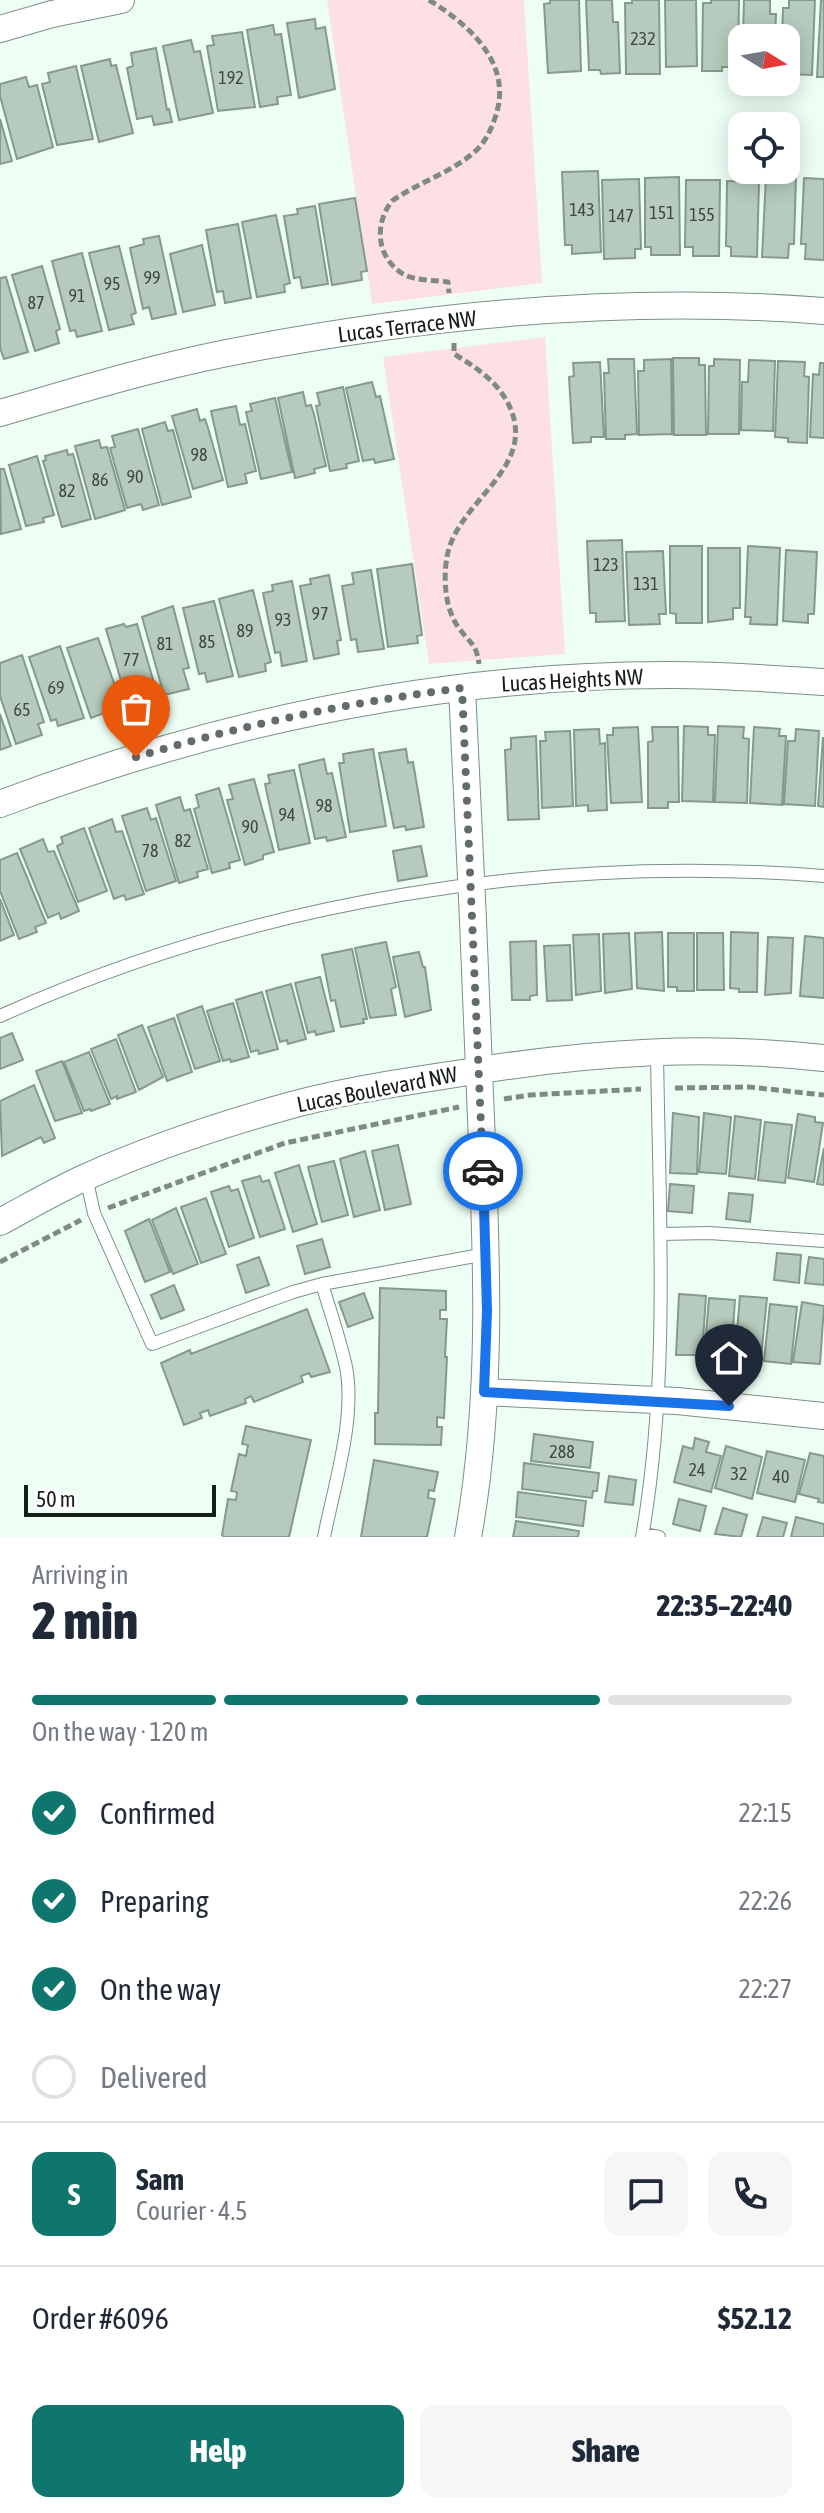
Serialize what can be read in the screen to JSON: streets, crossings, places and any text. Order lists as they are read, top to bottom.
{
  "streets": {
    "street": ["Lucas Terrace NW", "Lucas Heights NW", "Lucas Boulevard NW"]
  },
  "house_numbers": [
    "232",
    "192",
    "143",
    "151",
    "155",
    "147",
    "99",
    "95",
    "91",
    "87",
    "98",
    "90",
    "86",
    "82",
    "123",
    "131",
    "97",
    "93",
    "89",
    "85",
    "81",
    "77",
    "69",
    "65",
    "98",
    "94",
    "90",
    "82",
    "78",
    "288",
    "24",
    "32",
    "40"
  ],
  "scale_bar": "50 m",
  "north": "right",
  "page": {
    "scale": "50 m",
    "heading": ["2 min", "Arriving in", "22:35–22:40"],
    "panel": [
      "Sam",
      "Courier · 4.5",
      "Order #6096",
      "$52.12"
    ],
    "bar": "On the way · 120 m",
    "list": [
      ["Confirmed", "22:15"],
      ["Preparing", "22:26"],
      ["On the way", "22:27"],
      "Delivered"
    ],
    "round": "S",
    "buttons": ["Help", "Share"]
  }
}
